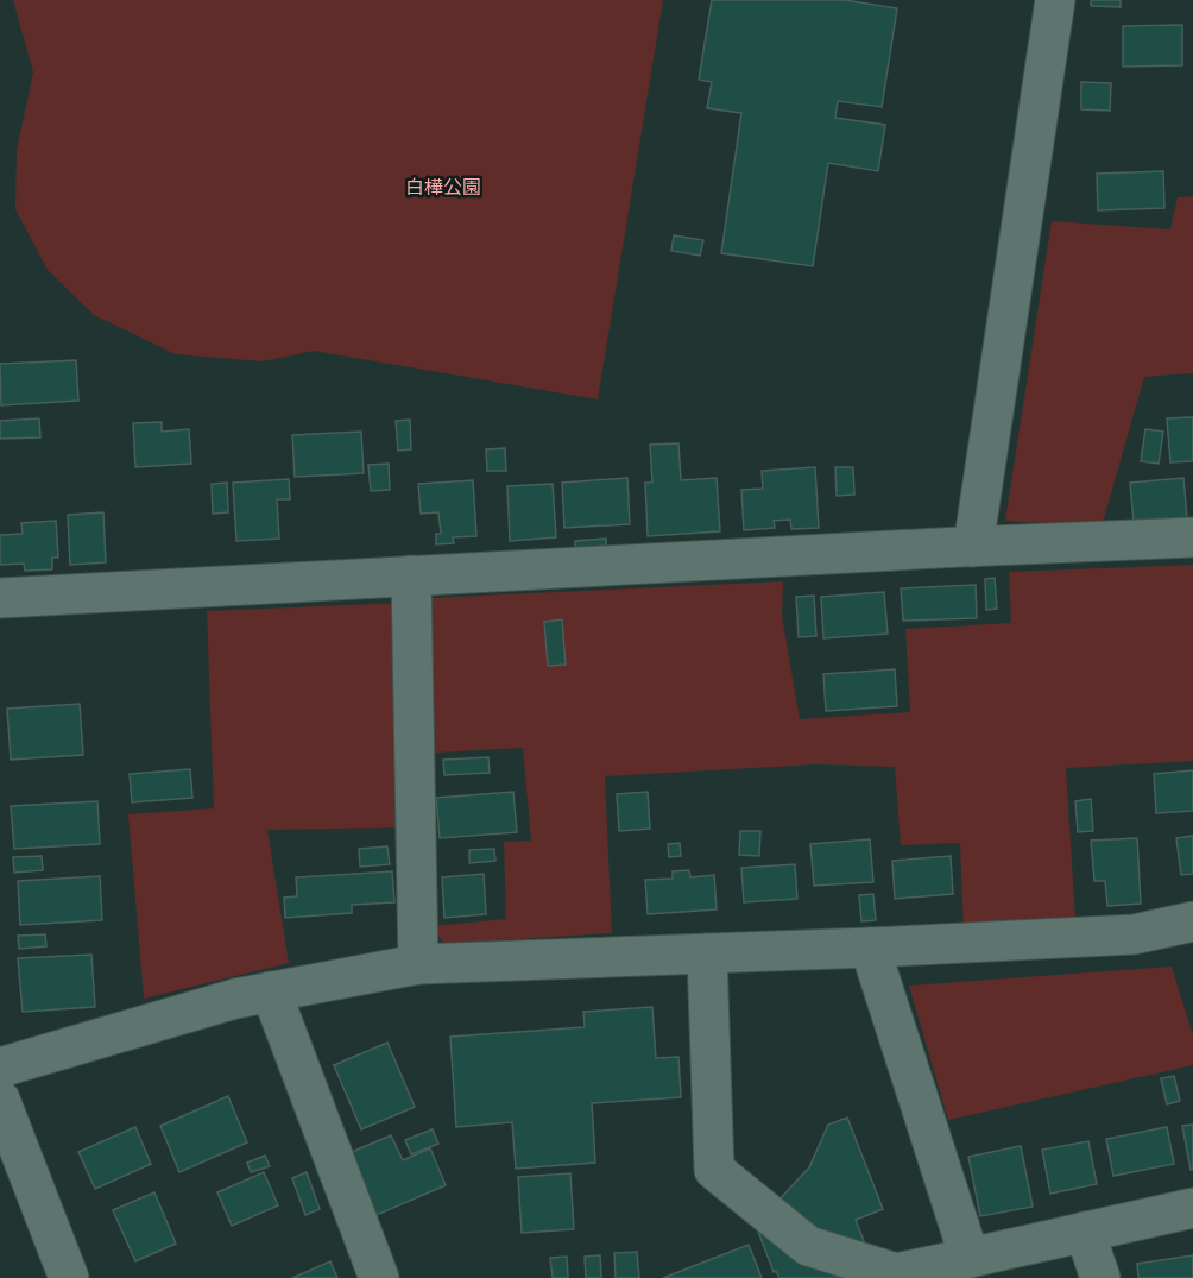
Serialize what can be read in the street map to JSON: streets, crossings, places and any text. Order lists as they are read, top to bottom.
{
  "parks": ["白樺公園"]
}
